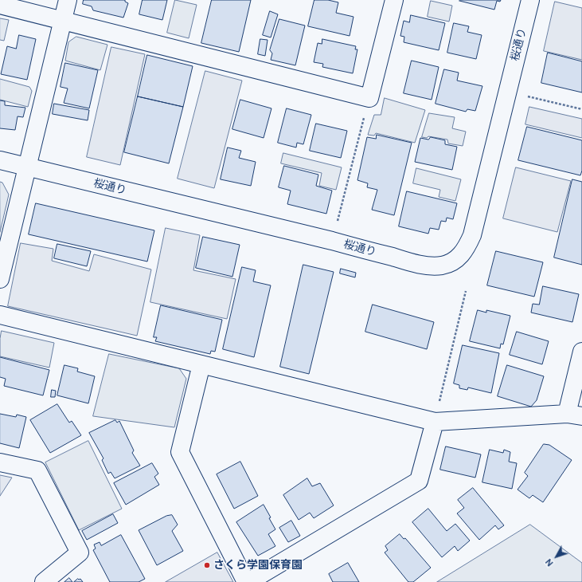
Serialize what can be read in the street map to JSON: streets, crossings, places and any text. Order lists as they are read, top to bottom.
{
  "streets": {
    "street": ["桜通り"]
  },
  "places": ["さくら学園保育園"],
  "north": "bottom left"
}
